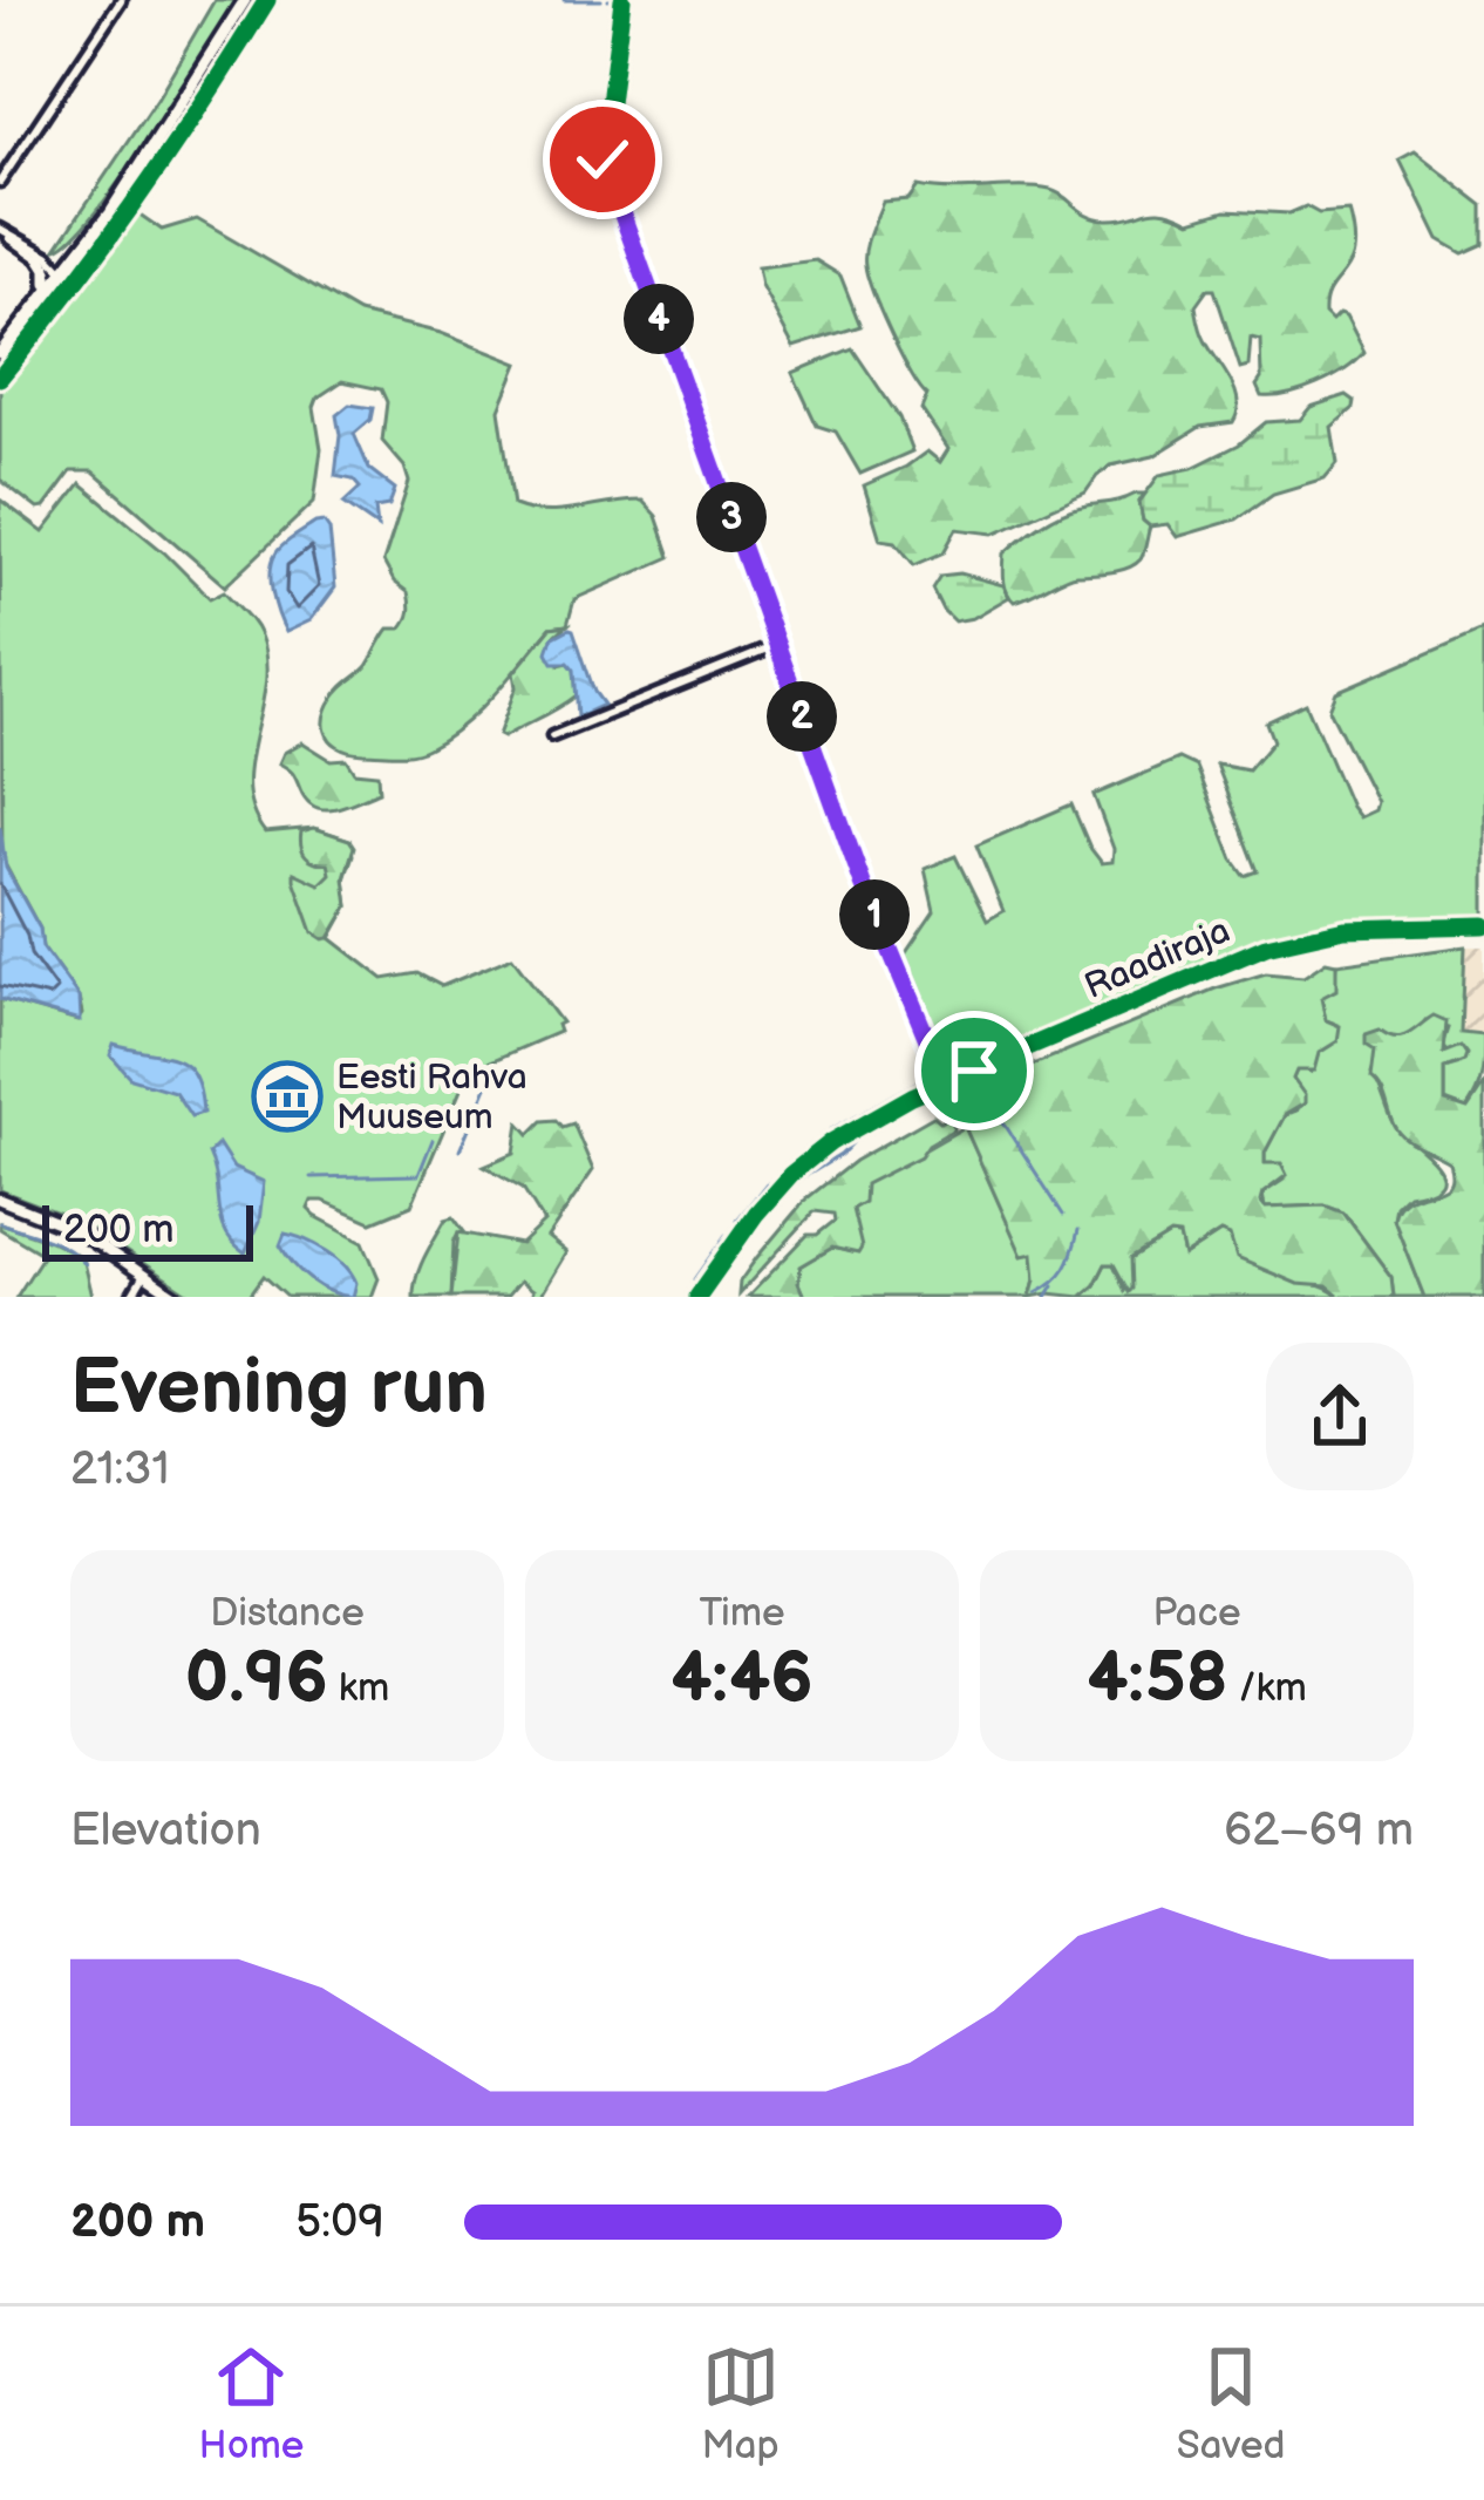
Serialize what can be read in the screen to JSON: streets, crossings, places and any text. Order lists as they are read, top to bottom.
{
  "streets": {
    "street": ["Raadiraja"]
  },
  "places": {
    "museum": ["Eesti Rahva Muuseum"]
  },
  "scale_bar": "200 m",
  "page": {
    "pins": [
      "4",
      "3",
      "2",
      "1"
    ],
    "scale": "200 m",
    "heading": ["Evening run", "21:31"],
    "stats": [
      ["Distance", "0.96 km"],
      ["Time", "4:46"],
      ["Pace", "4:58 /km"]
    ],
    "chart": ["Elevation", "62–69 m"],
    "list": [
      {
        "name": "200 m",
        "note": "5:09"
      }
    ],
    "tabs": ["Home", "Map", "Saved"]
  }
}
